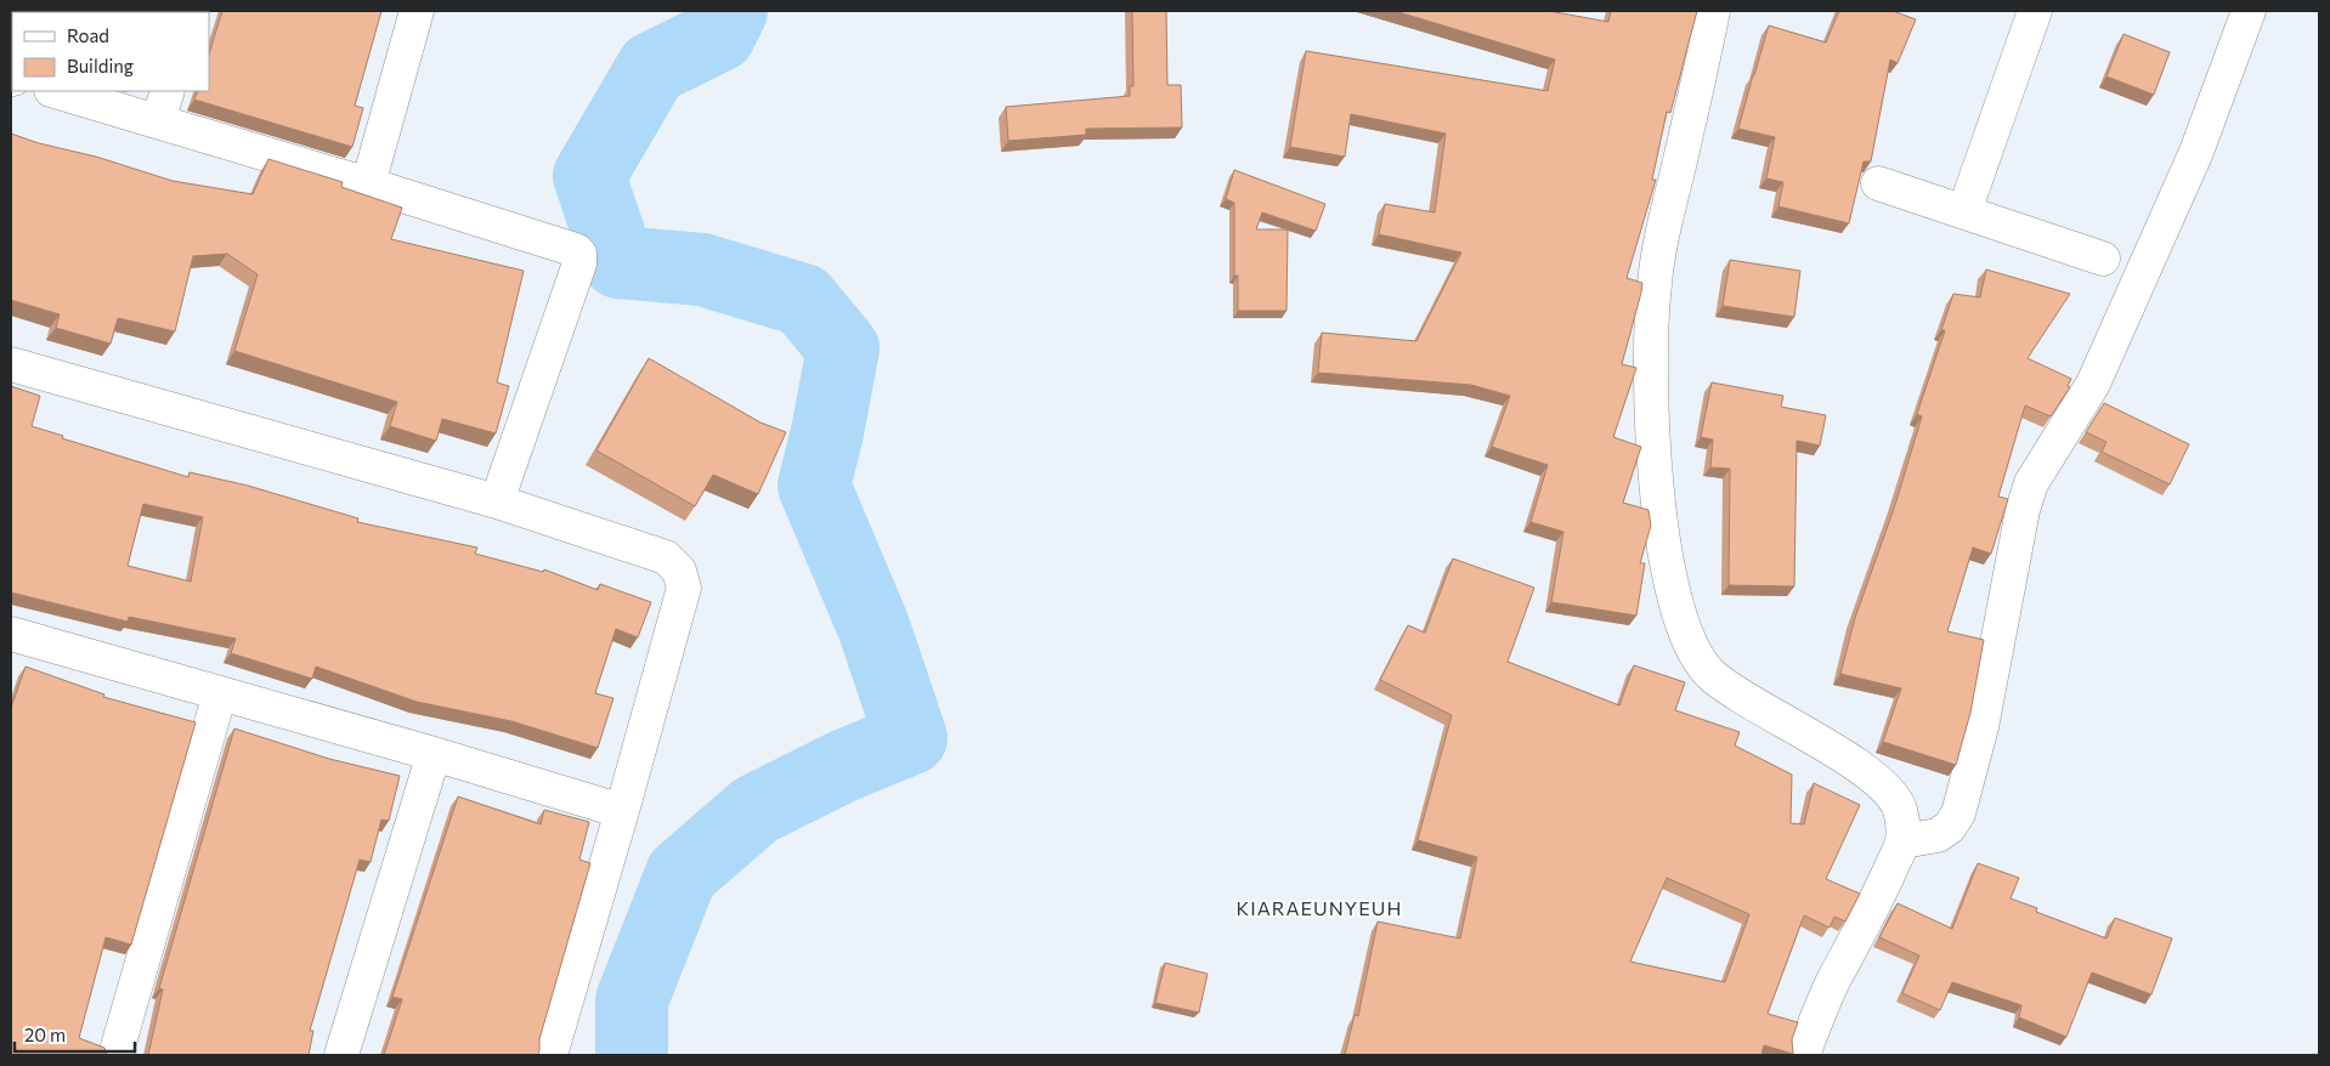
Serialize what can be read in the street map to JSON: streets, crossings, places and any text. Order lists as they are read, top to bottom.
{
  "districts": ["KIARAEUNYEUH"],
  "legend": ["Road", "Building"],
  "scale_bar": "20 m"
}
